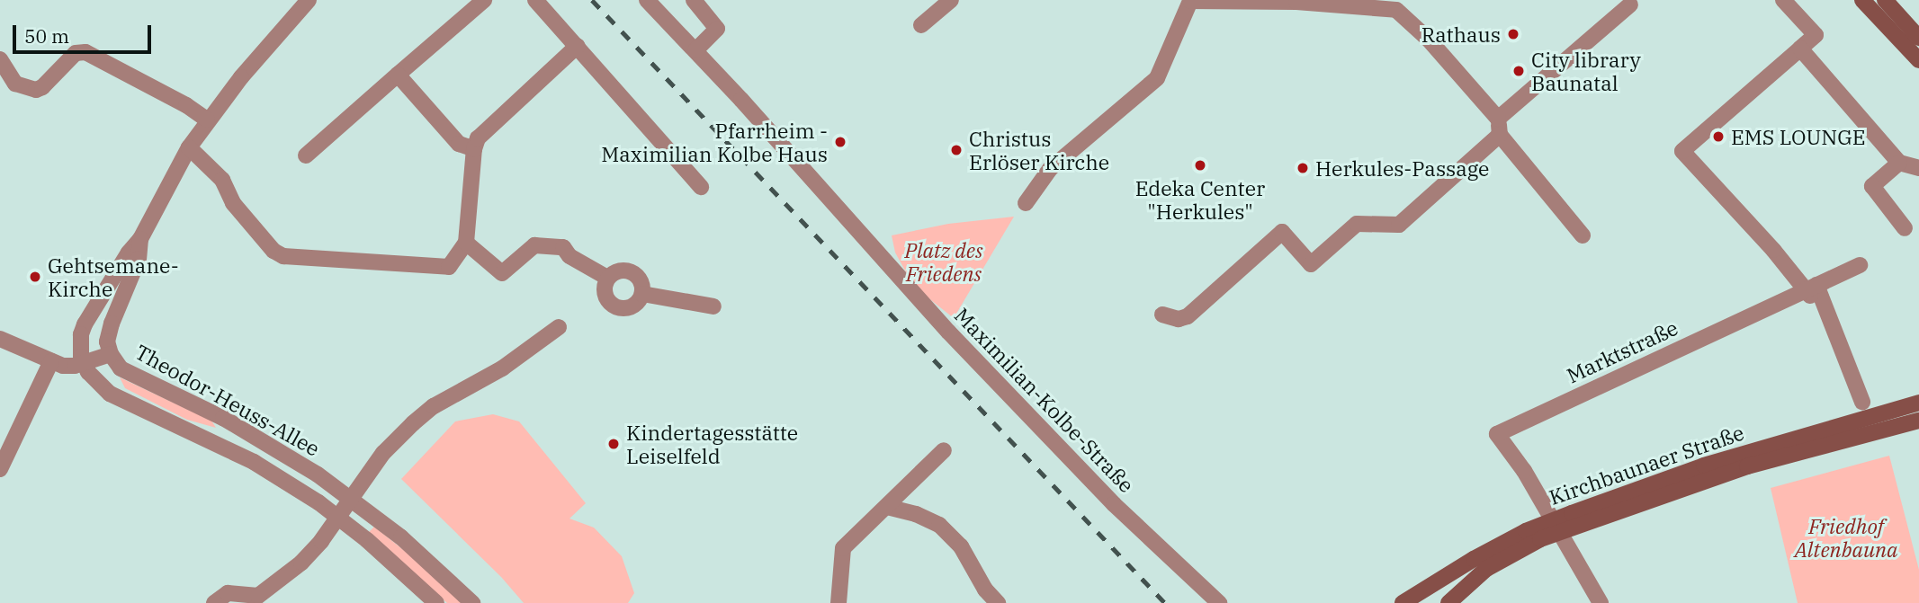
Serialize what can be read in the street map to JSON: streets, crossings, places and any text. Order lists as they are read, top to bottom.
{
  "streets": {
    "street": [
      "Marktstraße",
      "Theodor-Heuss-Allee",
      "Maximilian-Kolbe-Straße",
      "Kirchbaunaer Straße"
    ]
  },
  "crossings": [
    ["Marktstraße", "Kirchbaunaer Straße"]
  ],
  "parks": ["Platz des Friedens", "Friedhof Altenbauna"],
  "places": [
    "Rathaus",
    "City library Baunatal",
    "EMS LOUNGE",
    "Pfarrheim - Maximilian Kolbe Haus",
    "Christus Erlöser Kirche",
    "Edeka Center \"Herkules\"",
    "Herkules-Passage",
    "Gehtsemane- Kirche",
    "Kindertagesstätte Leiselfeld"
  ],
  "scale_bar": "50 m"
}
